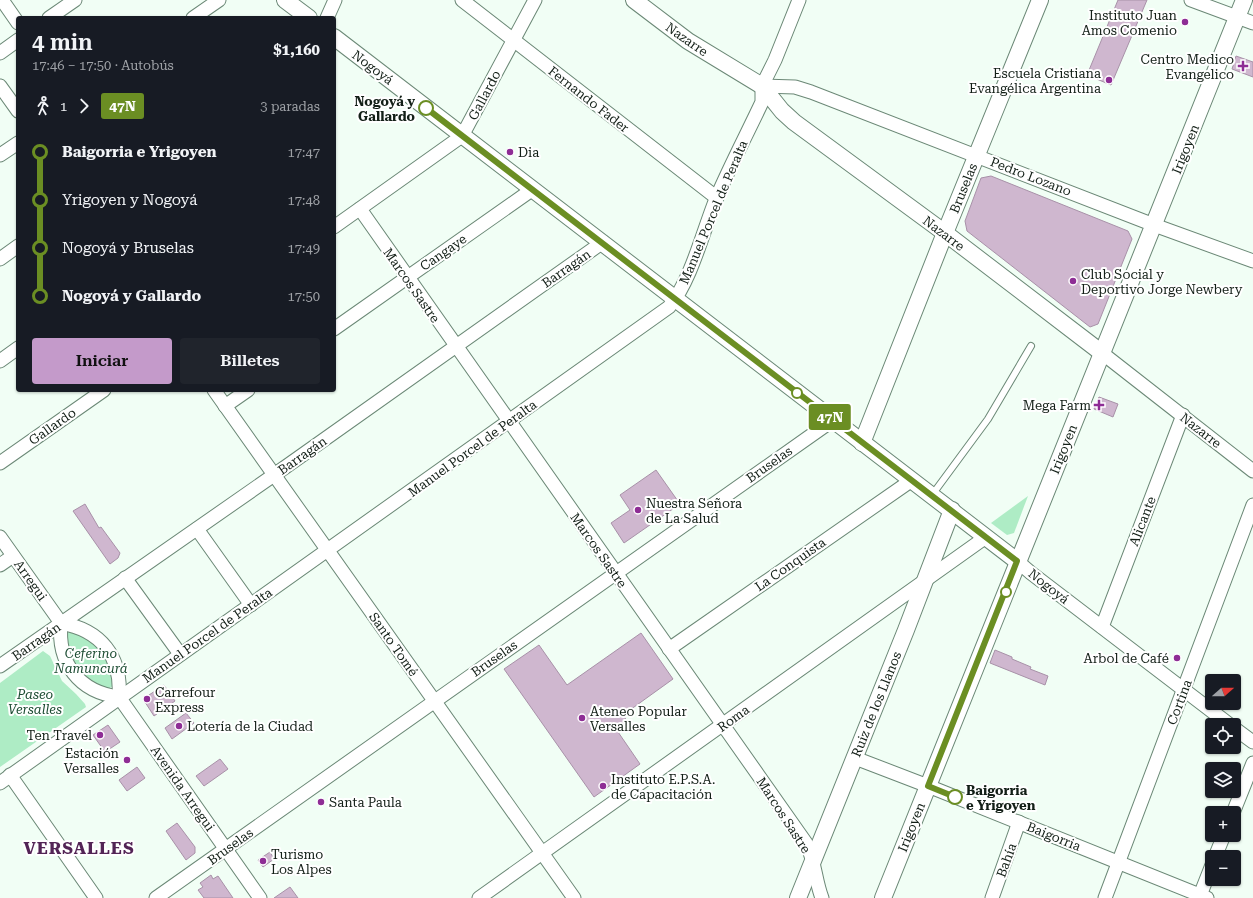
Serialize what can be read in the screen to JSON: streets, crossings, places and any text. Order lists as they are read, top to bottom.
{
  "streets": {
    "street": [
      "Nazarre",
      "Nogoyá",
      "Gallardo",
      "Fernando Fader",
      "Irigoyen",
      "Pedro Lozano",
      "Bruselas",
      "Manuel Porcel de Peralta",
      "Cangaye",
      "Barragán",
      "Marcos Sastre",
      "Alicante",
      "La Conquista",
      "Arregui",
      "Santo Tomé",
      "Cortina",
      "Ruiz de los Llanos",
      "Roma",
      "Avenida Arregui",
      "Baigorria",
      "Bahía"
    ]
  },
  "crossings": [
    ["Nazarre", "Irigoyen"],
    ["Nazarre", "Pedro Lozano"],
    ["Nazarre", "Bruselas"],
    ["Nazarre", "Manuel Porcel de Peralta"],
    ["Nazarre", "Alicante"],
    ["Nogoyá", "Gallardo"],
    ["Nogoyá", "Irigoyen"],
    ["Nogoyá", "Bruselas"],
    ["Nogoyá", "Manuel Porcel de Peralta"],
    ["Nogoyá", "Cangaye"],
    ["Nogoyá", "Barragán"],
    ["Nogoyá", "Alicante"],
    ["Nogoyá", "La Conquista"],
    ["Nogoyá", "Cortina"],
    ["Nogoyá", "Ruiz de los Llanos"],
    ["Nogoyá", "Roma"],
    ["Gallardo", "Fernando Fader"],
    ["Gallardo", "Marcos Sastre"],
    ["Fernando Fader", "Manuel Porcel de Peralta"],
    ["Irigoyen", "Pedro Lozano"],
    ["Irigoyen", "Baigorria"],
    ["Pedro Lozano", "Bruselas"],
    ["Pedro Lozano", "Manuel Porcel de Peralta"],
    ["Bruselas", "Marcos Sastre"],
    ["Bruselas", "Santo Tomé"],
    ["Bruselas", "Avenida Arregui"],
    ["Manuel Porcel de Peralta", "Marcos Sastre"],
    ["Manuel Porcel de Peralta", "Santo Tomé"],
    ["Manuel Porcel de Peralta", "Avenida Arregui"],
    ["Cangaye", "Marcos Sastre"],
    ["Barragán", "Marcos Sastre"],
    ["Barragán", "Arregui"],
    ["Barragán", "Santo Tomé"],
    ["Marcos Sastre", "La Conquista"],
    ["Marcos Sastre", "Ruiz de los Llanos"],
    ["Marcos Sastre", "Roma"],
    ["Santo Tomé", "Roma"],
    ["Cortina", "Baigorria"],
    ["Ruiz de los Llanos", "Roma"],
    ["Ruiz de los Llanos", "Baigorria"],
    ["Baigorria", "Bahía"]
  ],
  "districts": ["VERSALLES"],
  "parks": ["Ceferino Namuncurá", "Paseo Versalles"],
  "places": {
    "other": [
      "Instituto Juan Amos Comenio",
      "Escuela Cristiana Evangélica Argentina",
      "Nogoyá y Gallardo",
      "Dia",
      "Club Social y Deportivo Jorge Newbery",
      "Nuestra Señora de La Salud",
      "Arbol de Café",
      "Carrefour Express",
      "Ateneo Popular Versalles",
      "Lotería de la Ciudad",
      "Ten Travel",
      "Estación Versalles",
      "Instituto E.P.S.A. de Capacitación",
      "Baigorria e Yrigoyen",
      "Santa Paula",
      "Turismo Los Alpes"
    ],
    "health": ["Centro Medico Evangelico", "Mega Farm"]
  },
  "lines": ["bus line 47N"],
  "north": "right",
  "page": {
    "on_map": "47N",
    "heading": ["4 min", "17:46 – 17:50 · Autobús", "$1,160"],
    "legs": ["1", "47N", "3 paradas"],
    "list": [
      {
        "name": "Baigorria e Yrigoyen",
        "value": "17:47"
      },
      {
        "name": "Yrigoyen y Nogoyá",
        "value": "17:48"
      },
      {
        "name": "Nogoyá y Bruselas",
        "value": "17:49"
      },
      {
        "name": "Nogoyá y Gallardo",
        "value": "17:50"
      }
    ],
    "buttons": ["Iniciar", "Billetes"],
    "map_buttons": ["+", "−"]
  }
}
